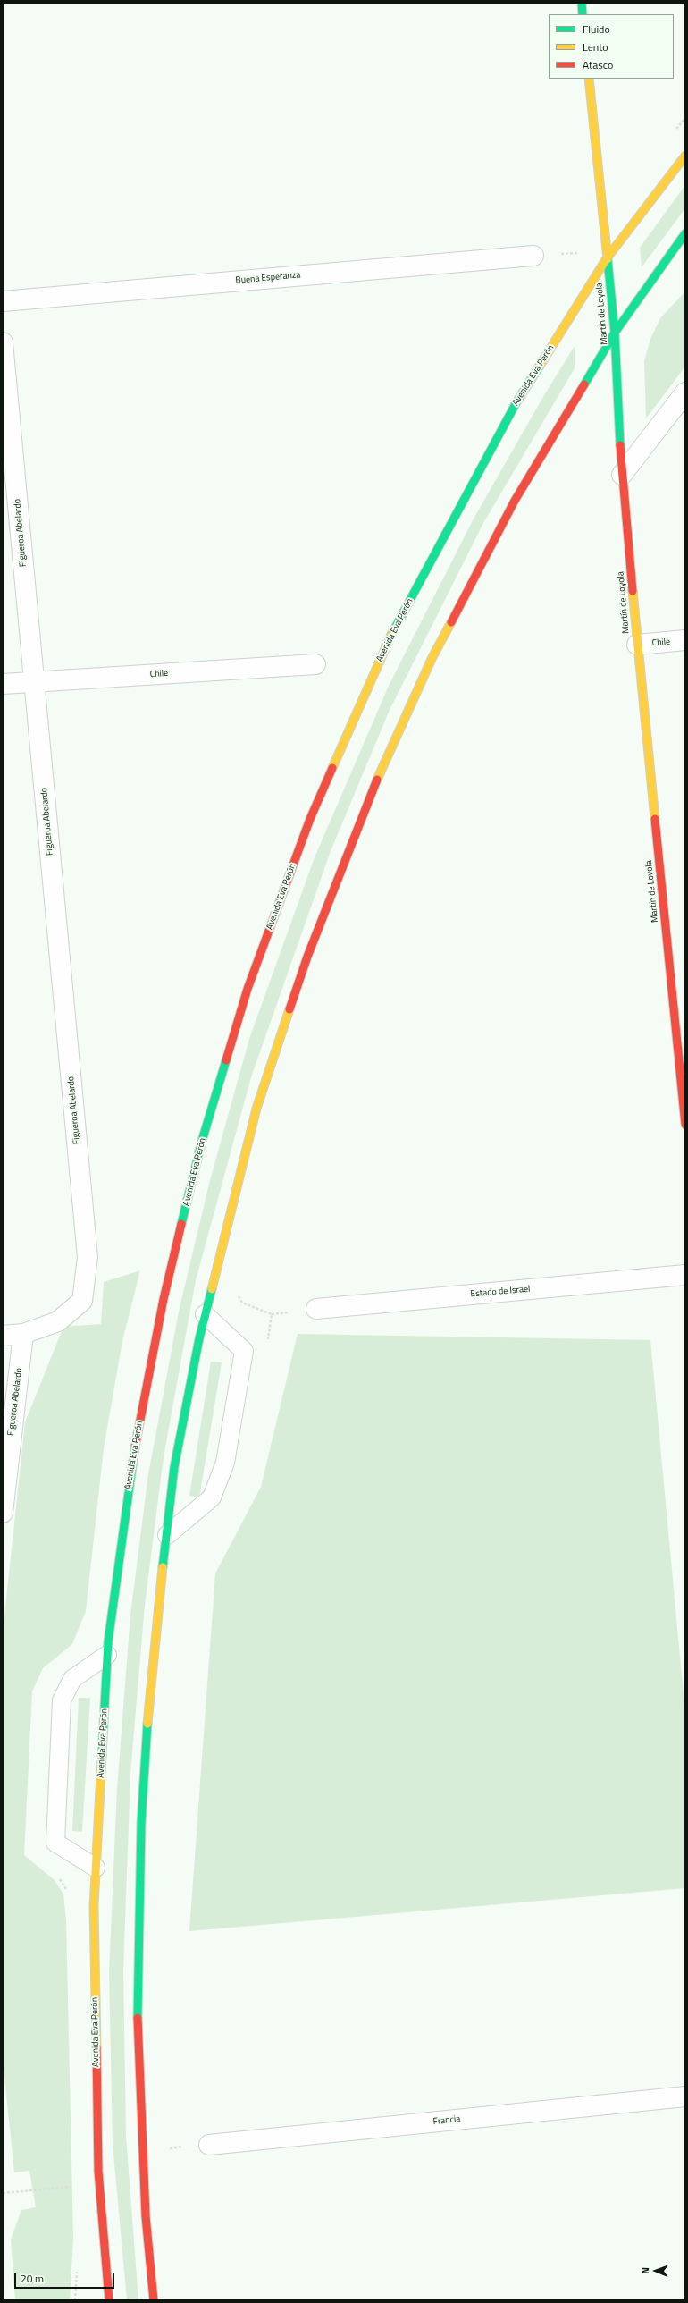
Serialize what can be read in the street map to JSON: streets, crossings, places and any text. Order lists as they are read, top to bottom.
{
  "streets": {
    "main road": ["Martín de Loyola", "Avenida Eva Perón"],
    "street": [
      "Buena Esperanza",
      "Figueroa Abelardo",
      "Chile",
      "Estado de Israel",
      "Francia"
    ]
  },
  "crossings": [
    ["Martín de Loyola", "Avenida Eva Perón"],
    ["Martín de Loyola", "Chile"],
    ["Figueroa Abelardo", "Chile"]
  ],
  "legend": ["Fluido", "Lento", "Atasco"],
  "scale_bar": "20 m",
  "north": "left"
}
